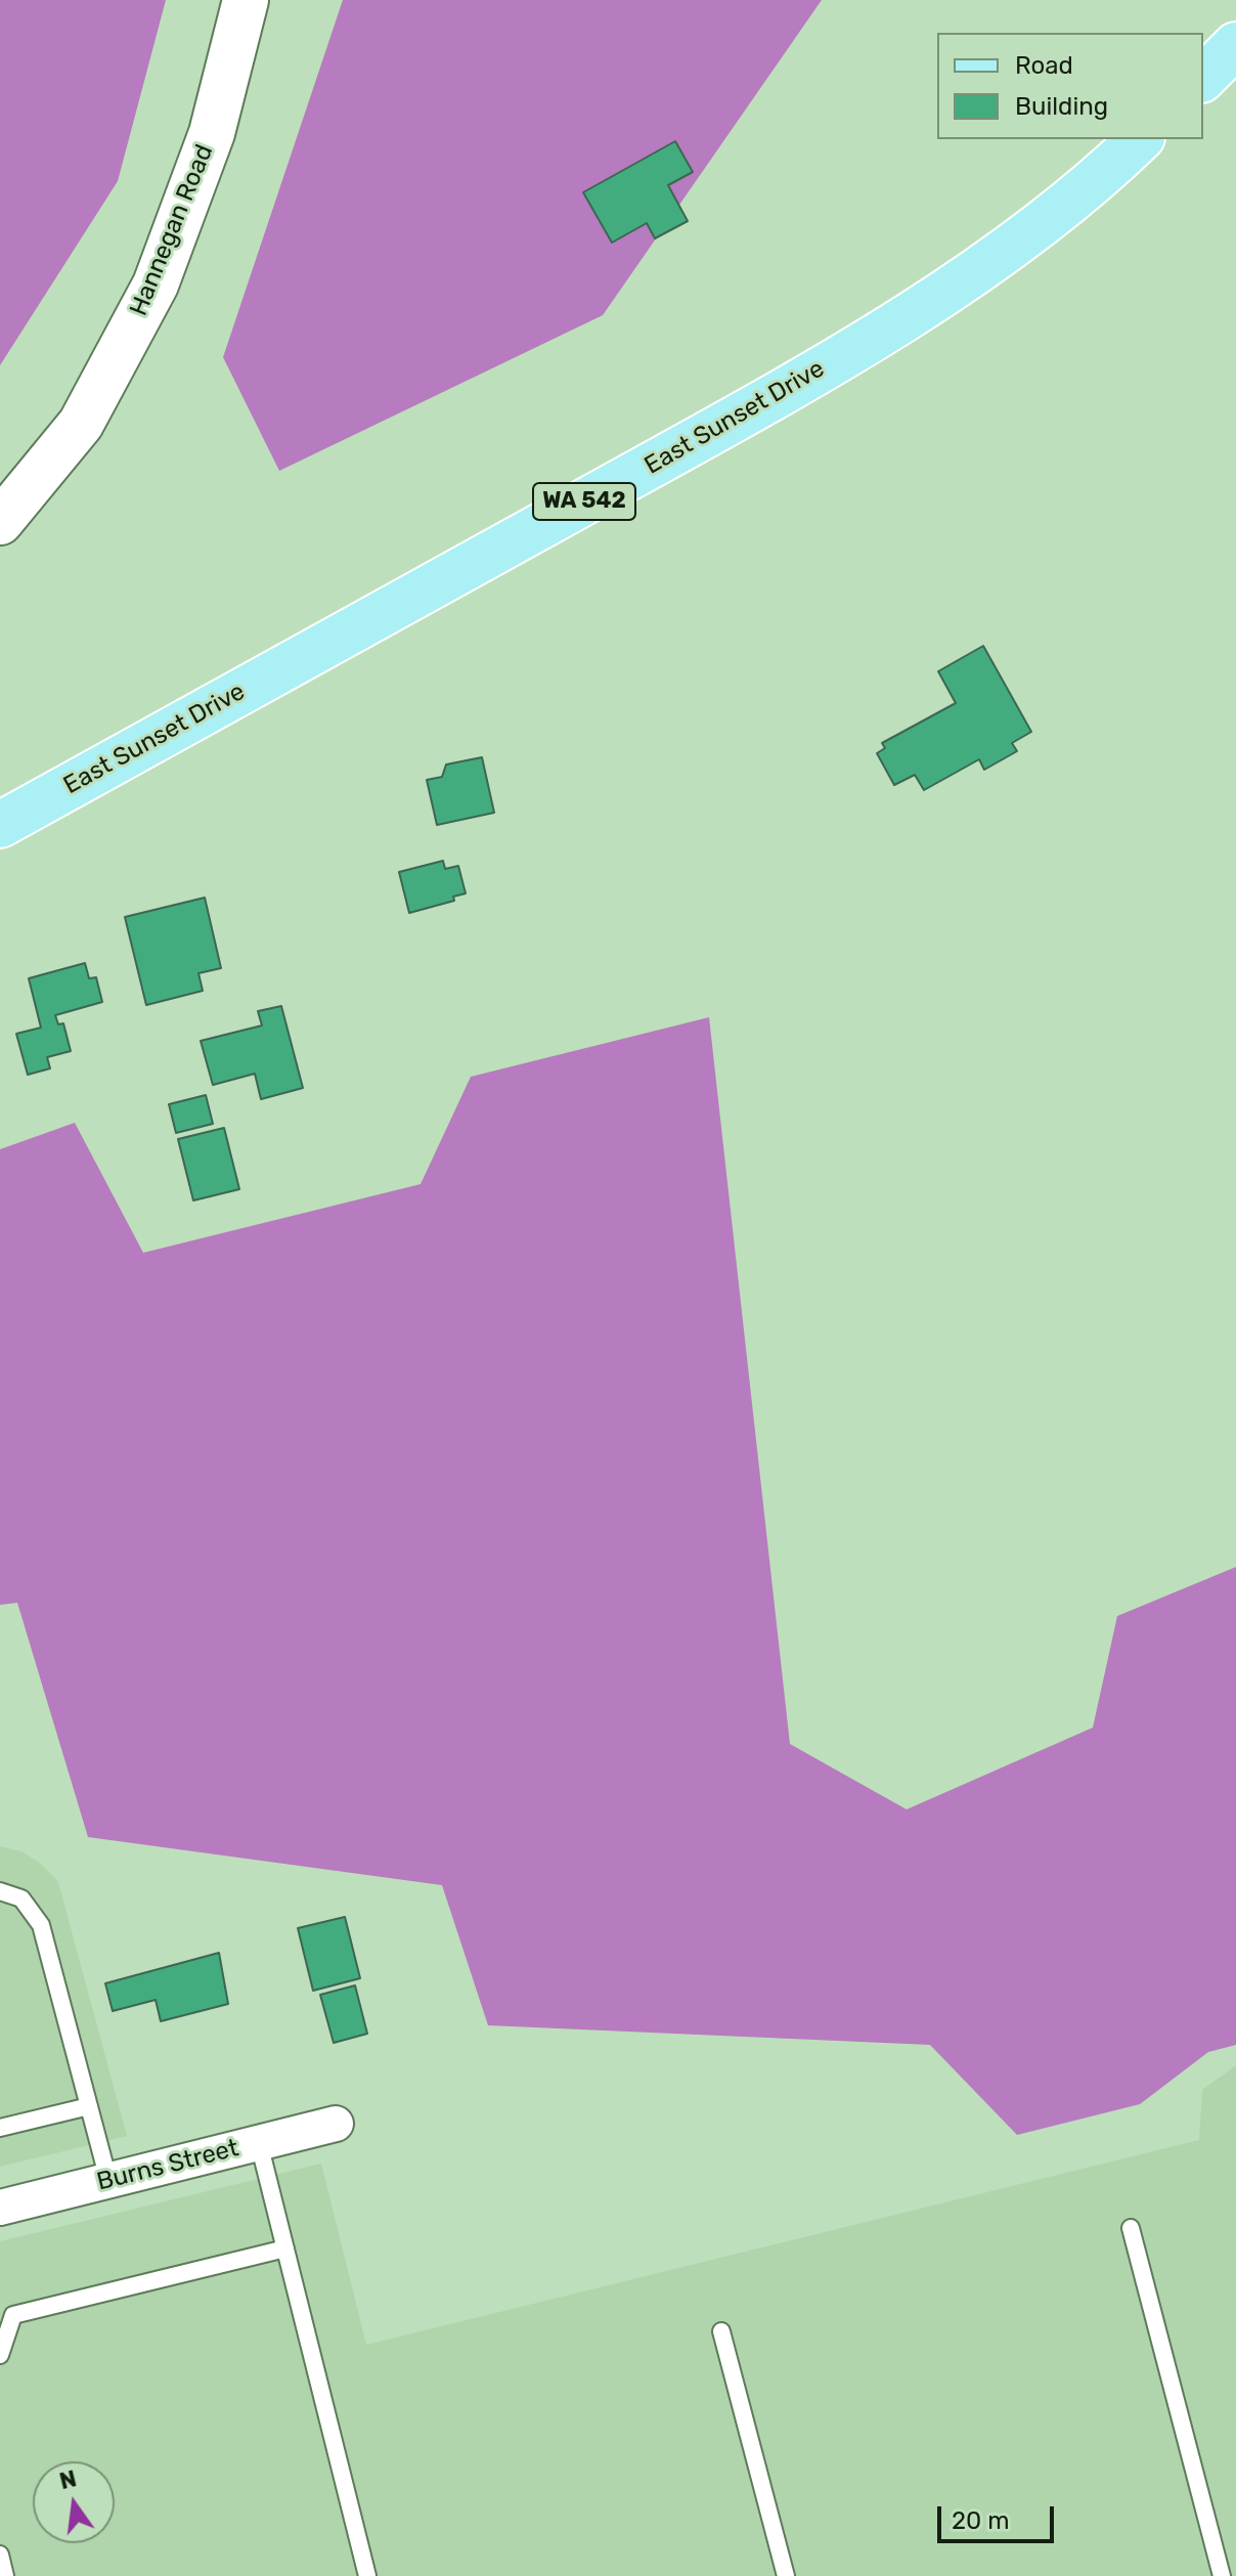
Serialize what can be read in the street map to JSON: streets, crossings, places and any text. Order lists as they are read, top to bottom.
{
  "streets": {
    "main road": ["Hannegan Road", "East Sunset Drive", "WA 542"],
    "street": ["Burns Street"]
  },
  "legend": ["Road", "Building"],
  "scale_bar": "20 m",
  "north": "top"
}
